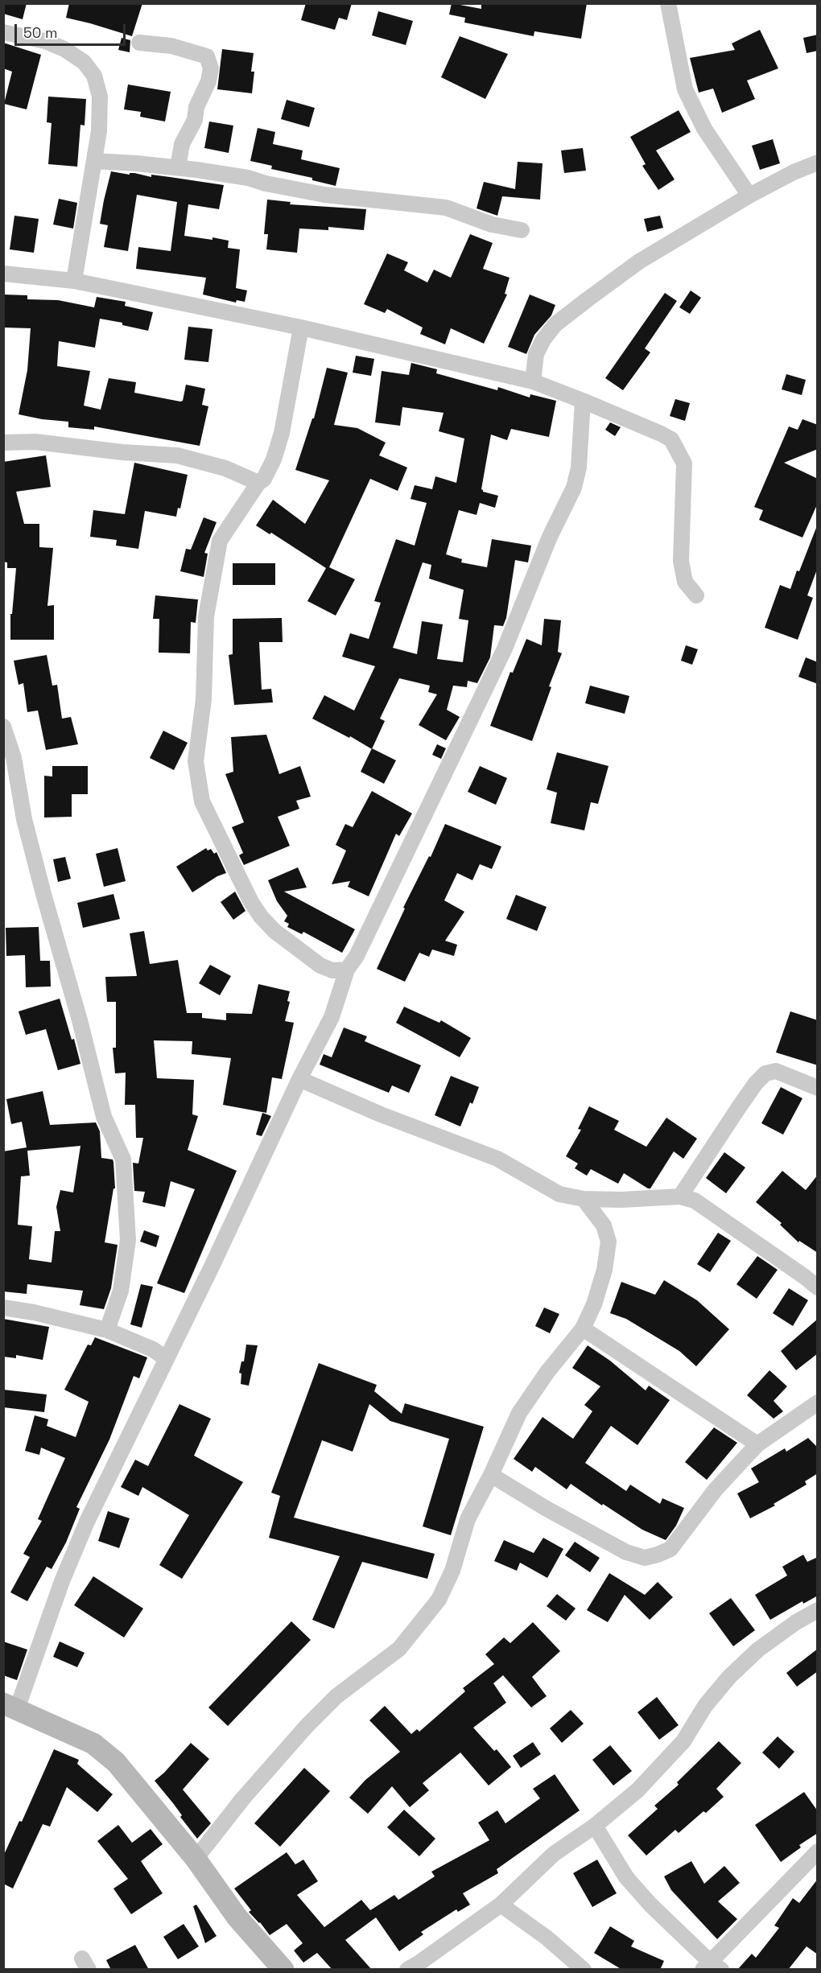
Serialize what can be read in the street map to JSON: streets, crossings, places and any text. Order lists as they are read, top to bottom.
{
  "scale_bar": "50 m"
}
